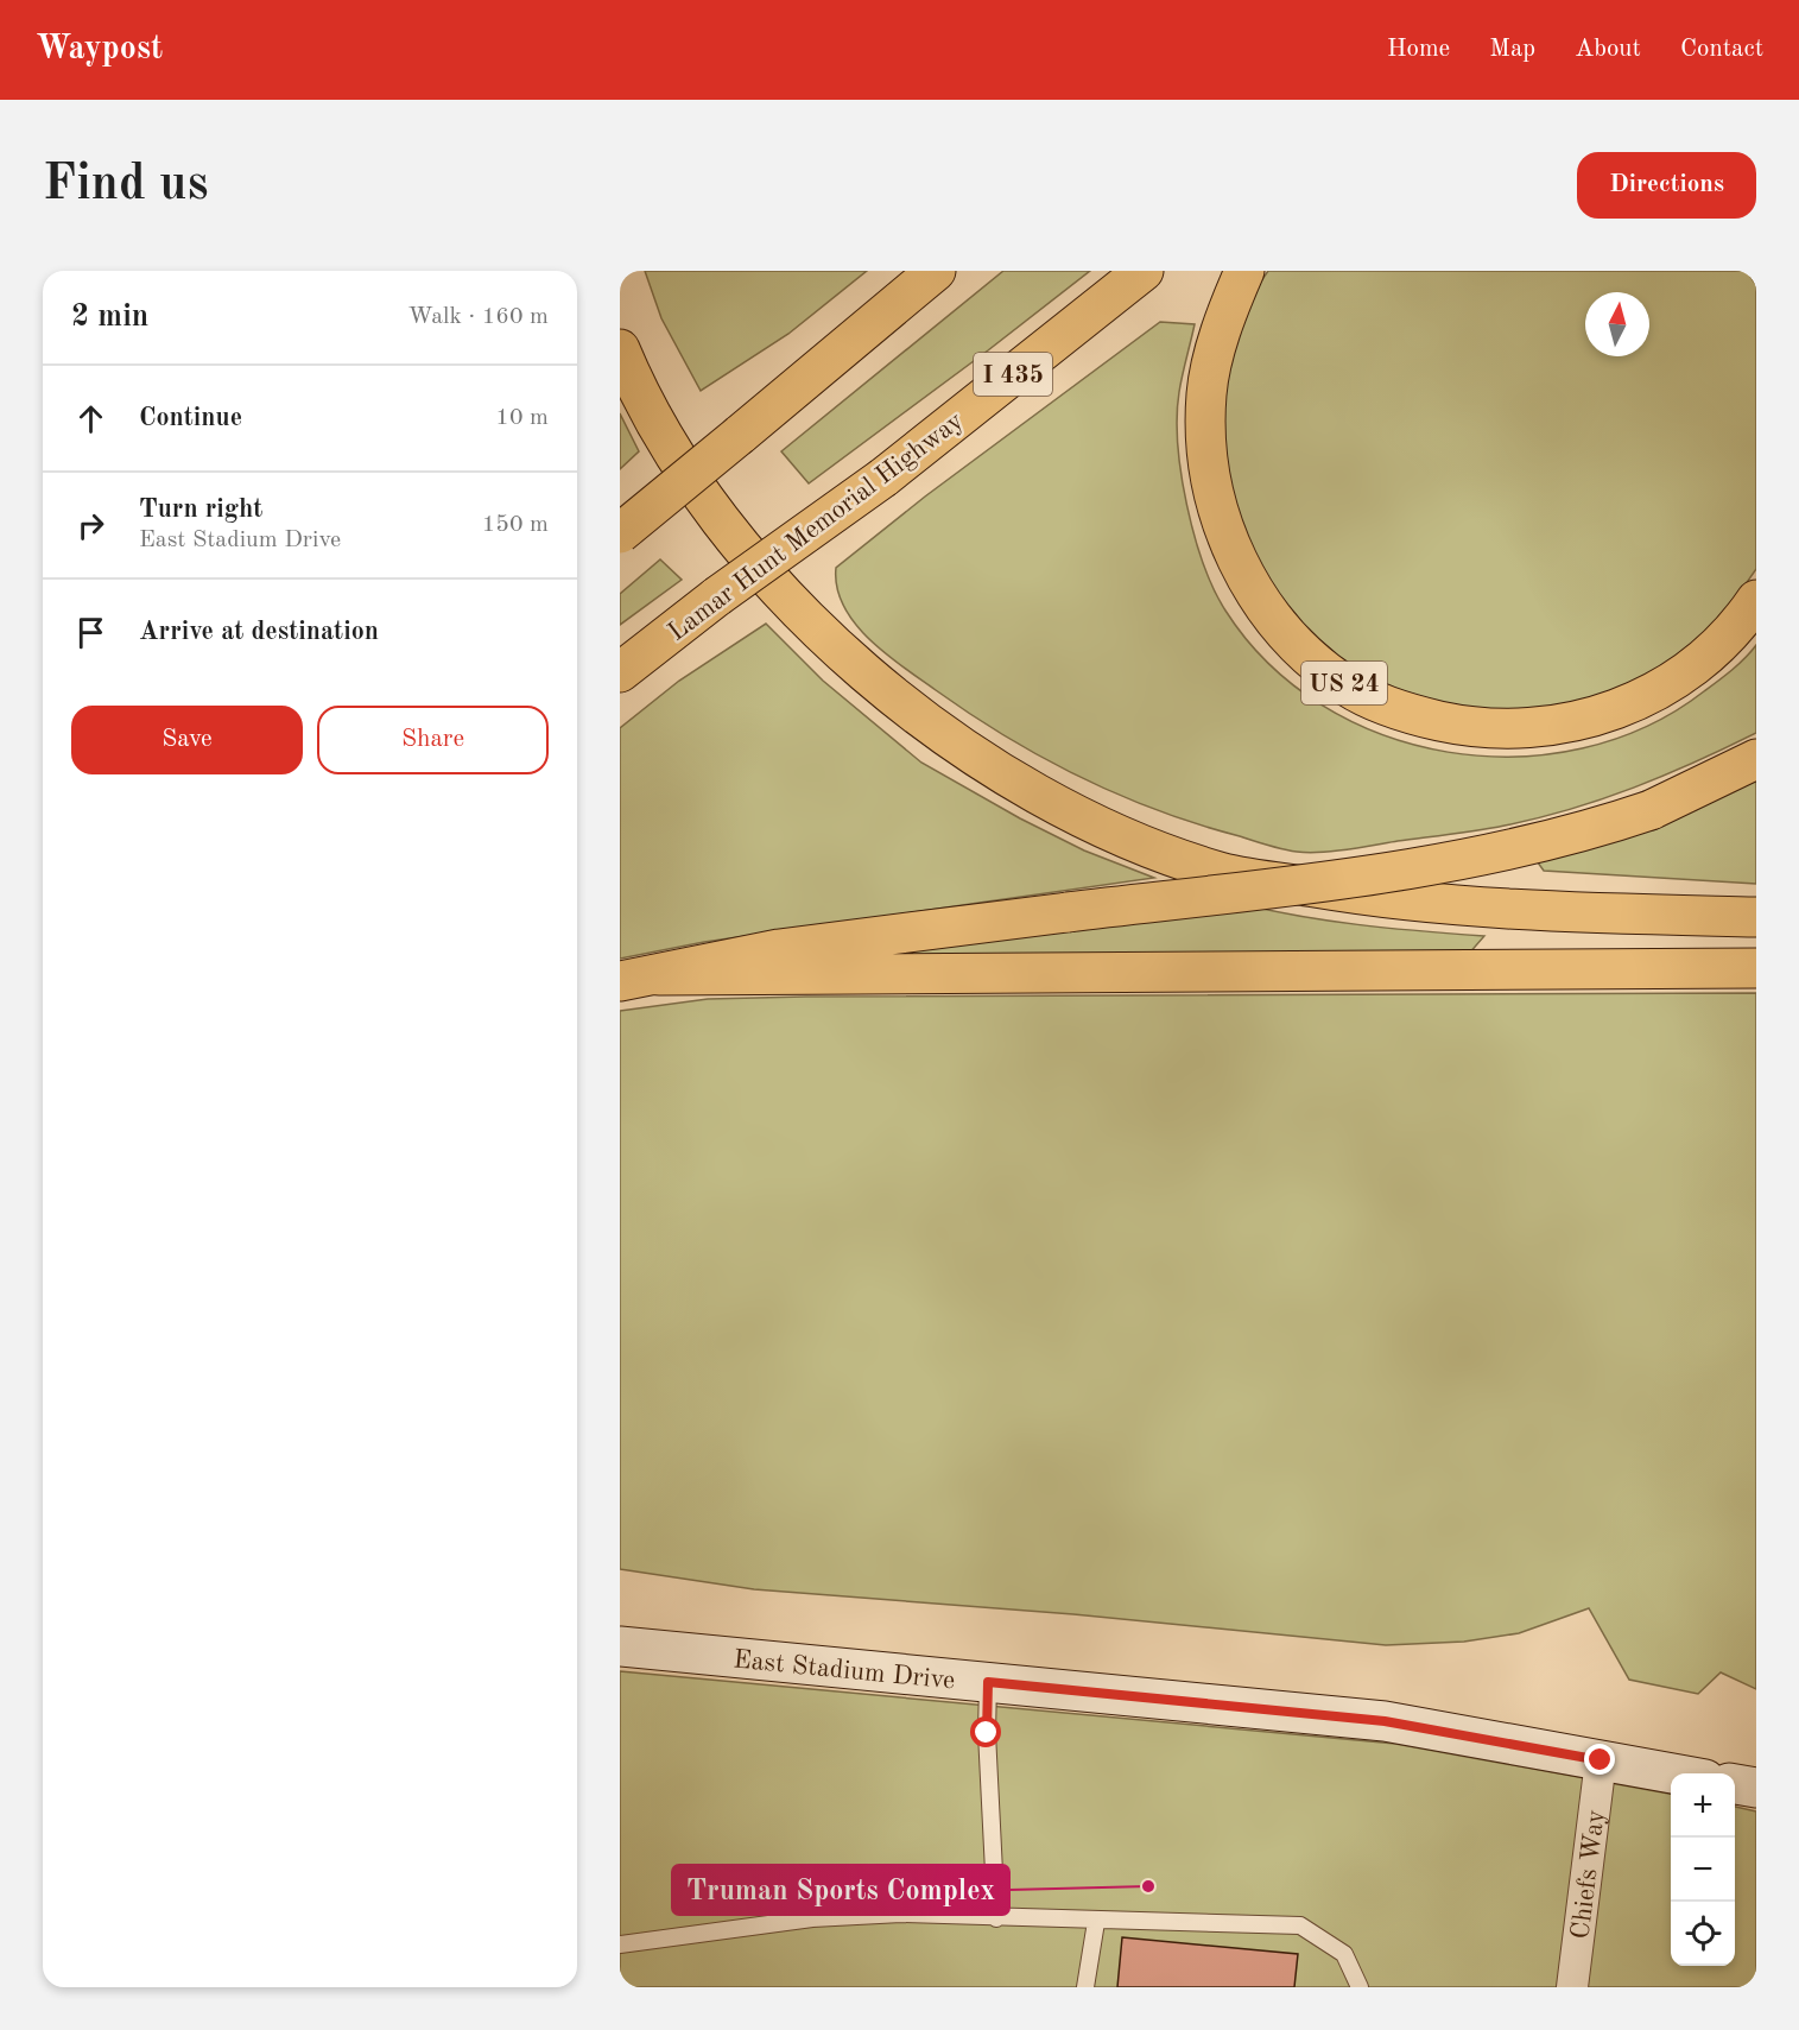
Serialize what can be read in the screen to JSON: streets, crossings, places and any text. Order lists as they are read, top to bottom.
{
  "streets": {
    "highway": ["I 435", "Lamar Hunt Memorial Highway", "US 24"],
    "main road": ["East Stadium Drive"],
    "street": ["Chiefs Way"]
  },
  "crossings": [
    ["East Stadium Drive", "Chiefs Way"]
  ],
  "places": ["Truman Sports Complex"],
  "north": "top",
  "page": {
    "header": "Waypost",
    "nav": [
      "Home",
      "Map",
      "About",
      "Contact"
    ],
    "buttons": [
      "Directions",
      ["Save", "Share"]
    ],
    "title": "Find us",
    "heading": ["2 min", "Walk · 160 m"],
    "list": [
      ["Continue", "10 m"],
      ["Turn right", "East Stadium Drive", "150 m"],
      "Arrive at destination"
    ],
    "map_buttons": ["+", "−"]
  }
}
